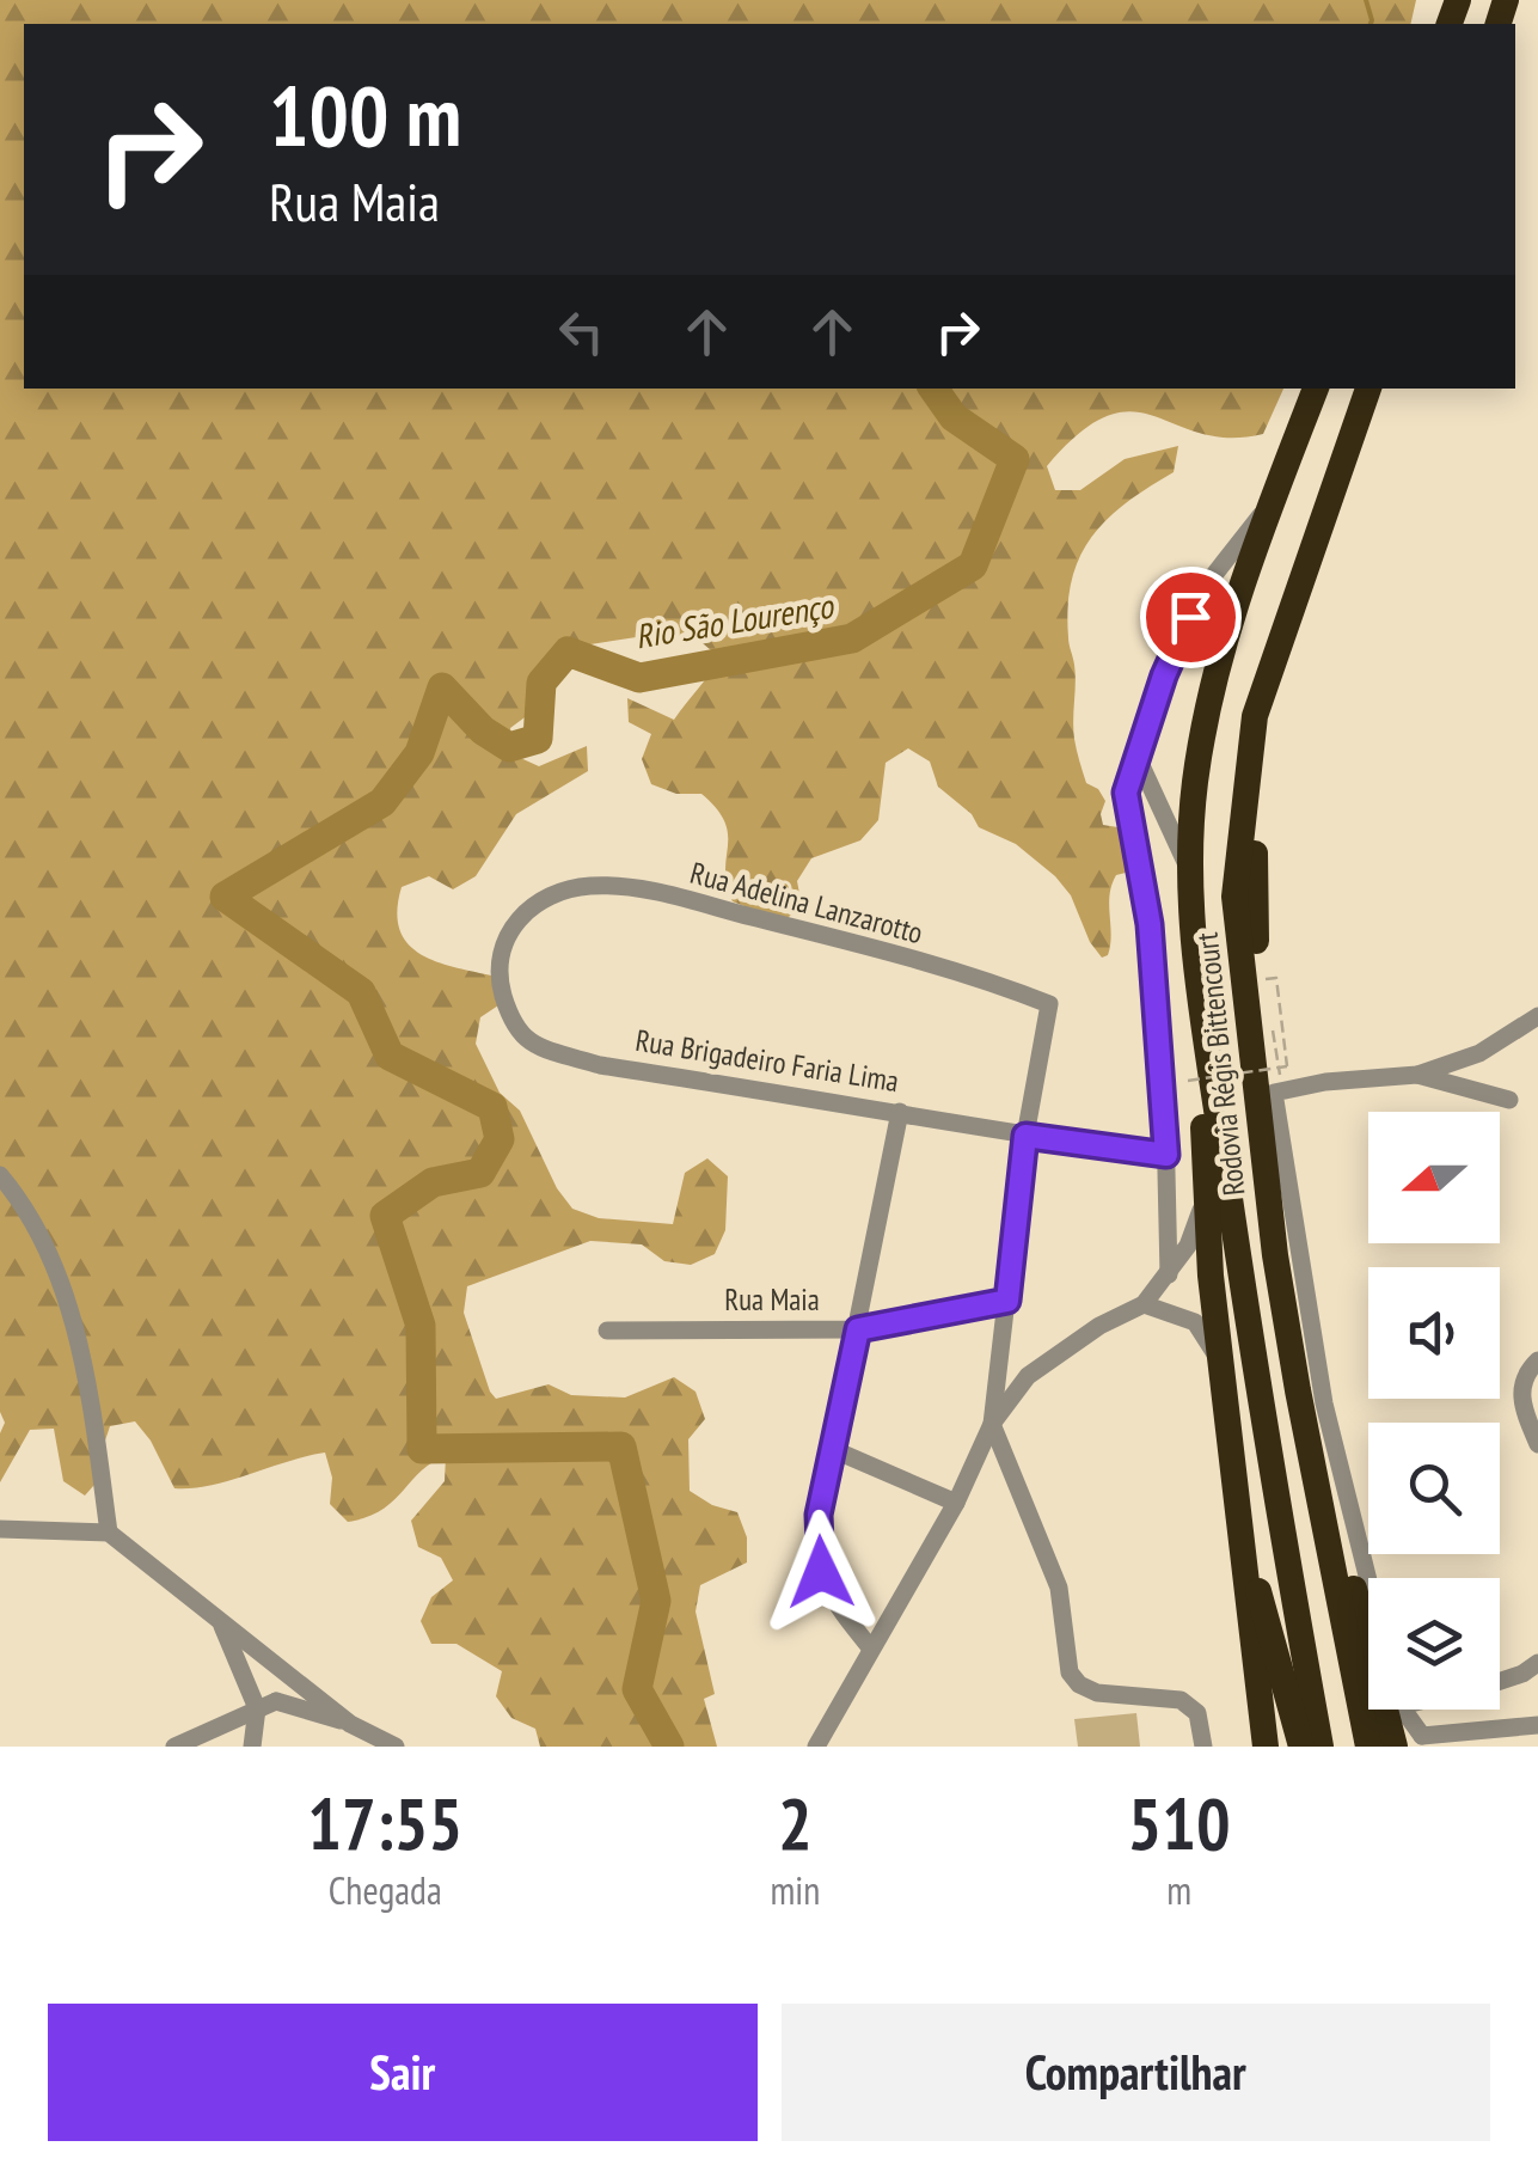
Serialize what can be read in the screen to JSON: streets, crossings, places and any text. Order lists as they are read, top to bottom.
{
  "streets": {
    "highway": ["Rodovia Régis Bittencourt"],
    "street": ["Rua Adelina Lanzarotto", "Rua Brigadeiro Faria Lima", "Rua Maia"]
  },
  "crossings": [
    ["Rua Adelina Lanzarotto", "Rua Brigadeiro Faria Lima"]
  ],
  "water": ["Rio São Lourenço"],
  "north": "left",
  "page": {
    "turn": ["100 m", "Rua Maia"],
    "eta": [
      "17:55",
      "Chegada",
      "2",
      "min",
      "510",
      "m"
    ],
    "buttons": ["Sair", "Compartilhar"]
  }
}
